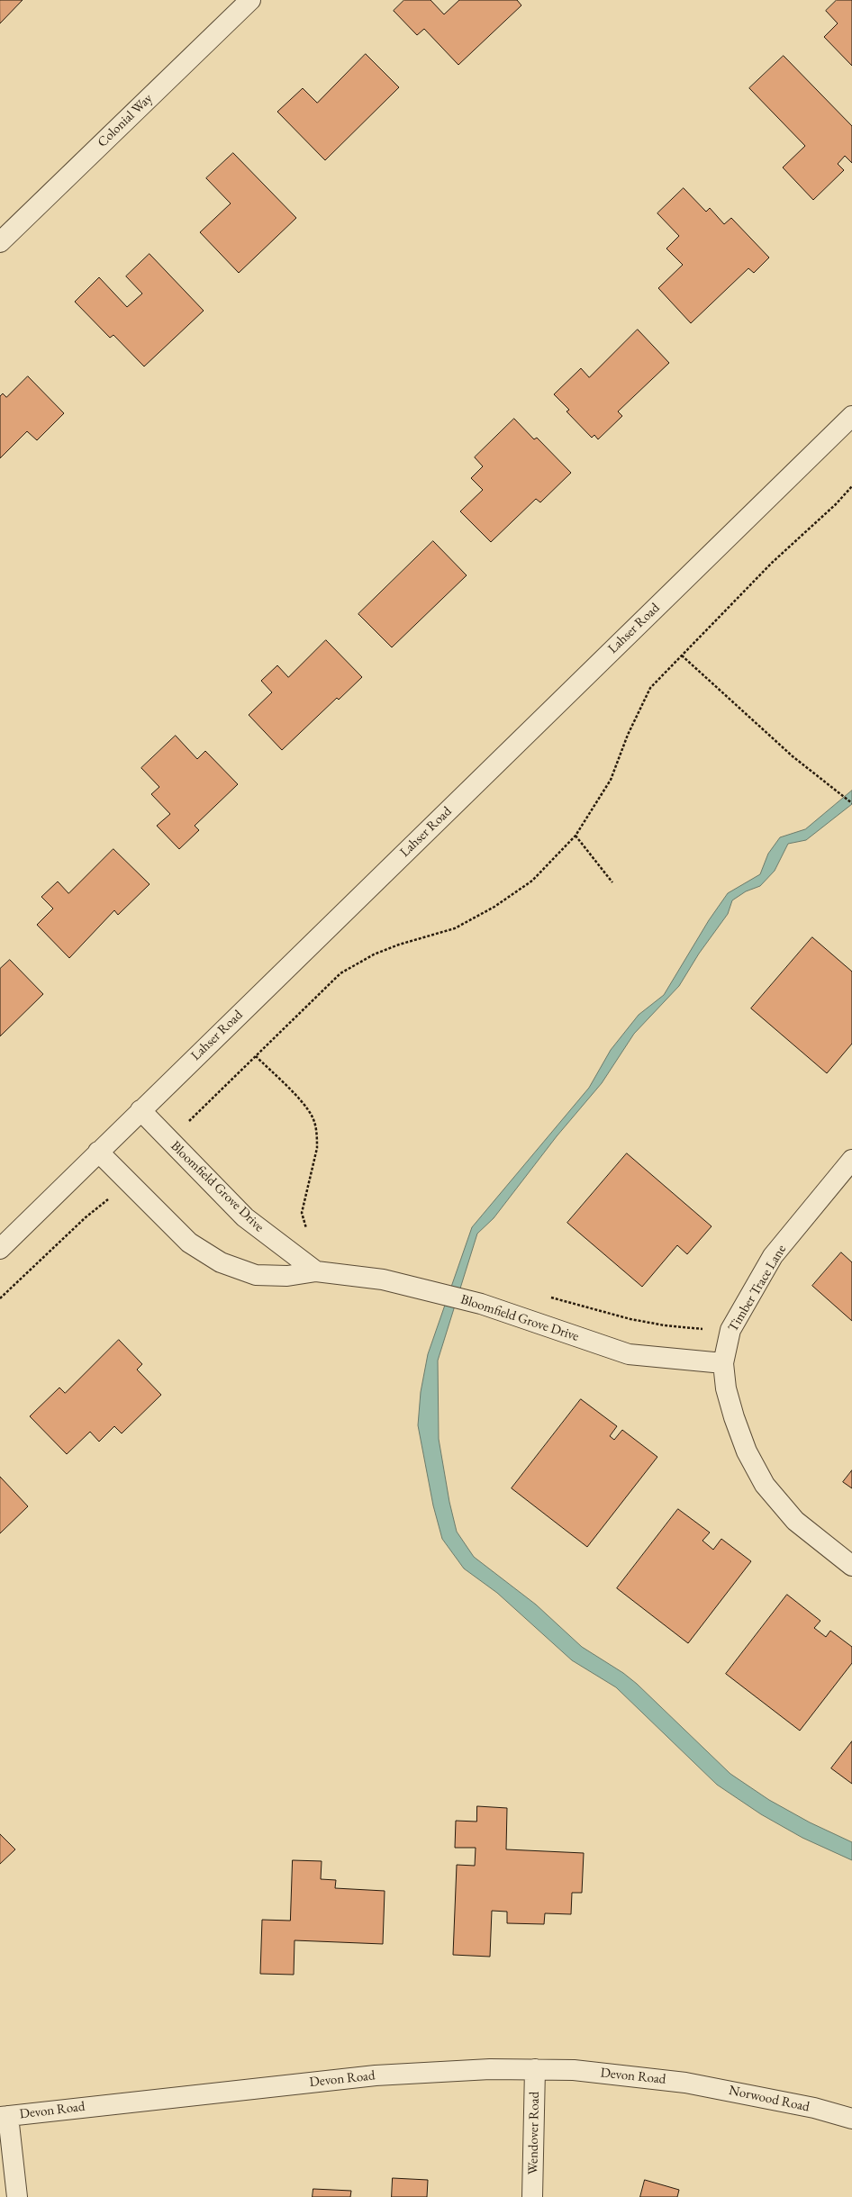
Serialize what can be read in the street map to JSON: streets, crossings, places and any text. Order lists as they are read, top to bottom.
{
  "streets": {
    "street": [
      "Colonial Way",
      "Lahser Road",
      "Bloomfield Grove Drive",
      "Timber Trace Lane",
      "Devon Road",
      "Norwood Road",
      "Wendover Road"
    ]
  },
  "crossings": [
    ["Lahser Road", "Bloomfield Grove Drive"],
    ["Bloomfield Grove Drive", "Timber Trace Lane"],
    ["Devon Road", "Norwood Road"],
    ["Devon Road", "Wendover Road"]
  ]
}
